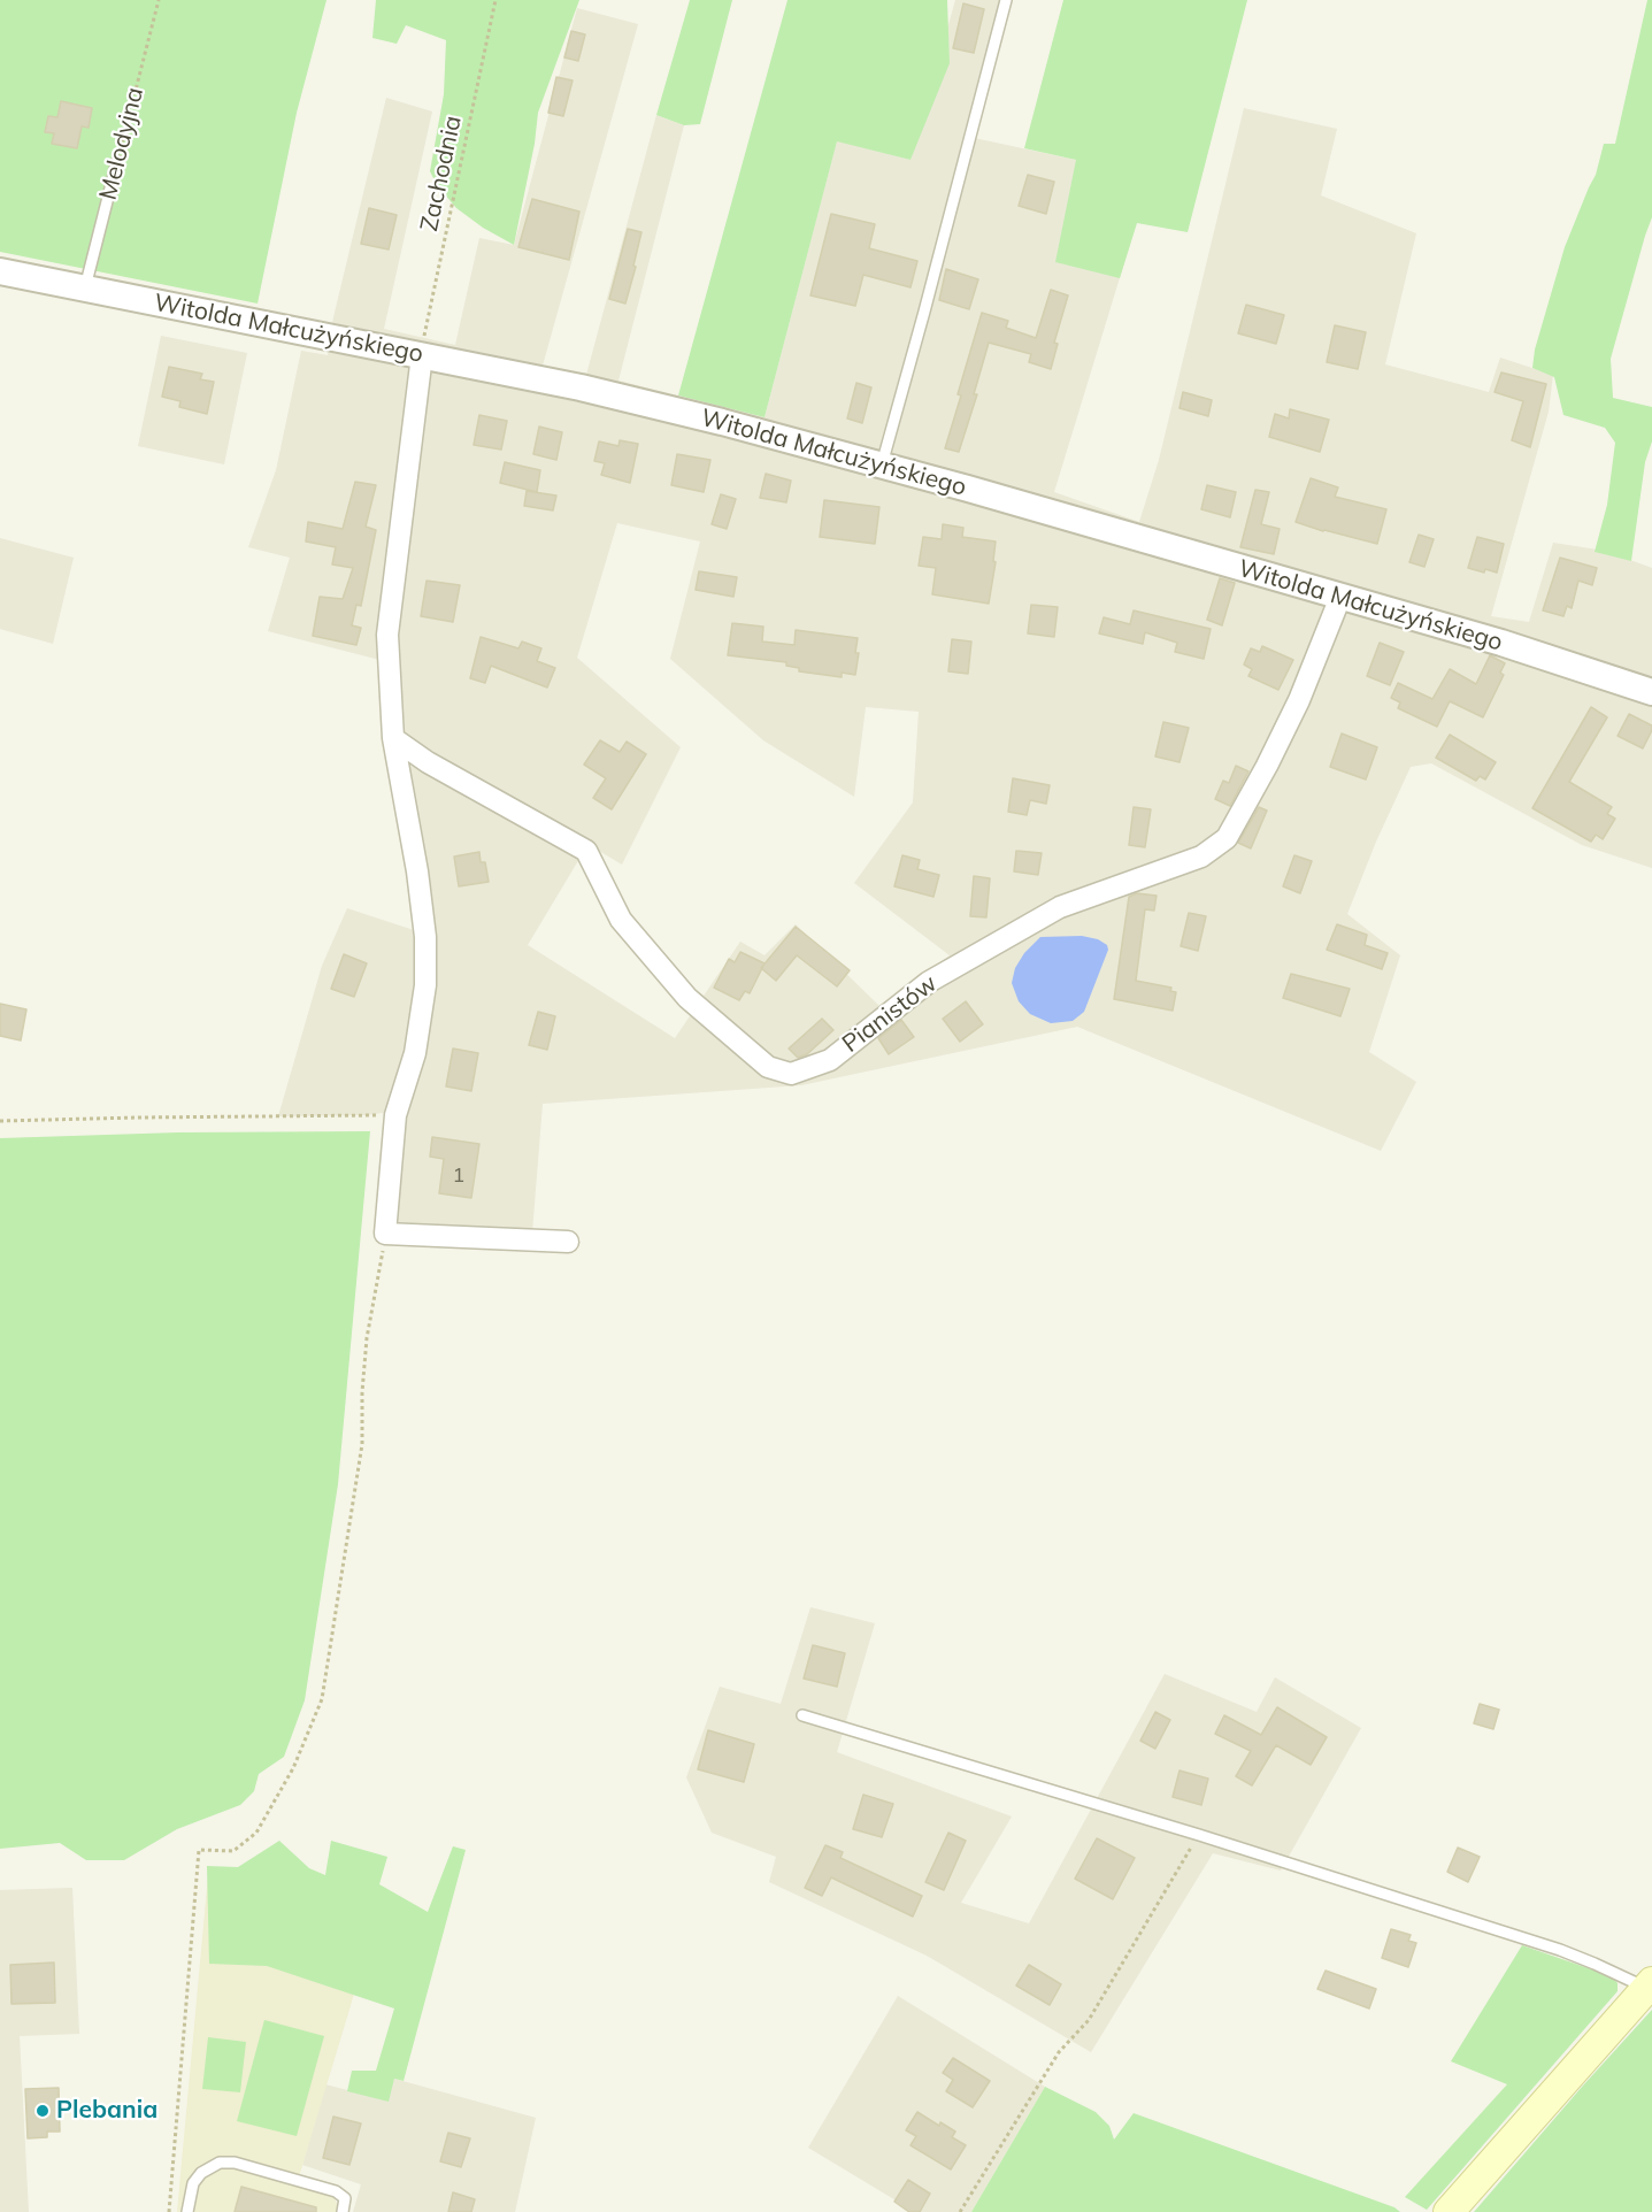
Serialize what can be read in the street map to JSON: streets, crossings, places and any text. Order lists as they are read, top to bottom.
{
  "streets": {
    "street": ["Witolda Małcużyńskiego", "Pianistów"],
    "lane": ["Melodyjna"],
    "path": ["Zachodnia"]
  },
  "crossings": [
    ["Melodyjna", "Witolda Małcużyńskiego"],
    ["Zachodnia", "Witolda Małcużyńskiego"],
    ["Witolda Małcużyńskiego", "Pianistów"]
  ],
  "places": ["Plebania"],
  "house_numbers": ["1"]
}
